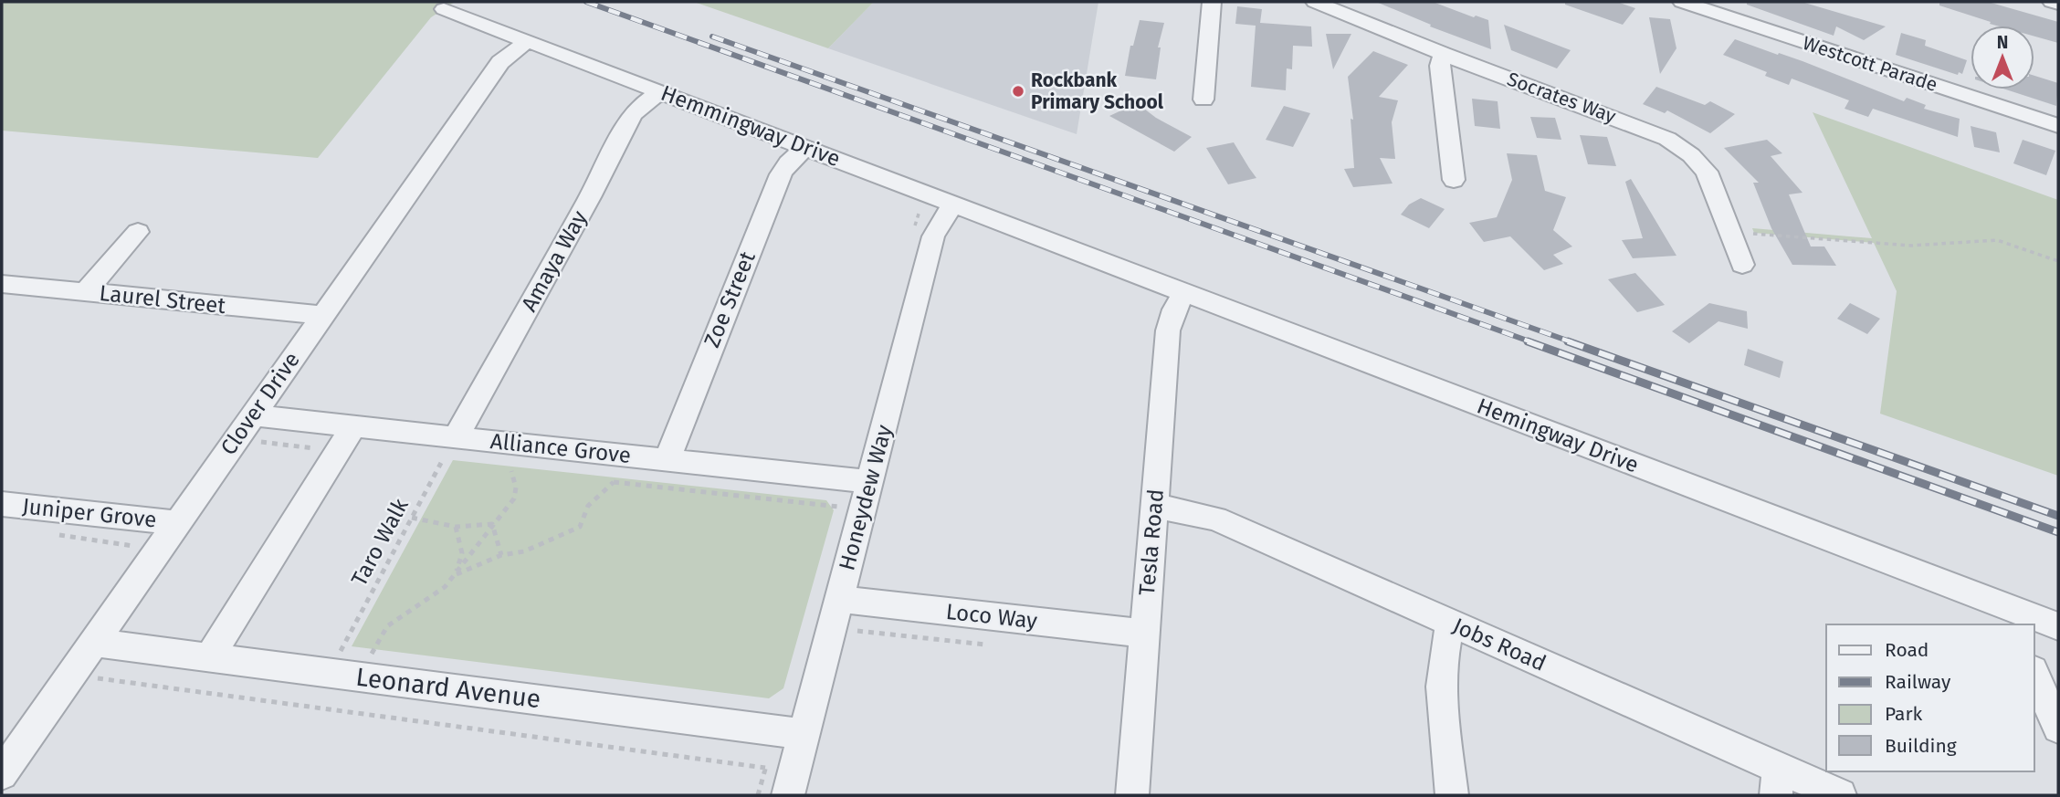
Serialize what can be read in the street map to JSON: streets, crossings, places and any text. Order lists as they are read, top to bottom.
{
  "streets": {
    "street": [
      "Westcott Parade",
      "Socrates Way",
      "Hemmingway Drive",
      "Amaya Way",
      "Laurel Street",
      "Zoe Street",
      "Clover Drive",
      "Hemingway Drive",
      "Alliance Grove",
      "Honeydew Way",
      "Juniper Grove",
      "Tesla Road",
      "Loco Way",
      "Jobs Road",
      "Leonard Avenue"
    ],
    "path": ["Taro Walk"]
  },
  "crossings": [
    ["Hemmingway Drive", "Amaya Way"],
    ["Hemmingway Drive", "Zoe Street"],
    ["Hemmingway Drive", "Clover Drive"],
    ["Hemmingway Drive", "Hemingway Drive"],
    ["Hemmingway Drive", "Honeydew Way"],
    ["Amaya Way", "Alliance Grove"],
    ["Laurel Street", "Clover Drive"],
    ["Zoe Street", "Alliance Grove"],
    ["Clover Drive", "Alliance Grove"],
    ["Clover Drive", "Juniper Grove"],
    ["Clover Drive", "Leonard Avenue"],
    ["Hemingway Drive", "Tesla Road"],
    ["Alliance Grove", "Honeydew Way"],
    ["Honeydew Way", "Loco Way"],
    ["Honeydew Way", "Leonard Avenue"],
    ["Tesla Road", "Loco Way"],
    ["Tesla Road", "Jobs Road"]
  ],
  "places": ["Rockbank Primary School"],
  "legend": [
    "Road",
    "Railway",
    "Park",
    "Building"
  ],
  "north": "top"
}
